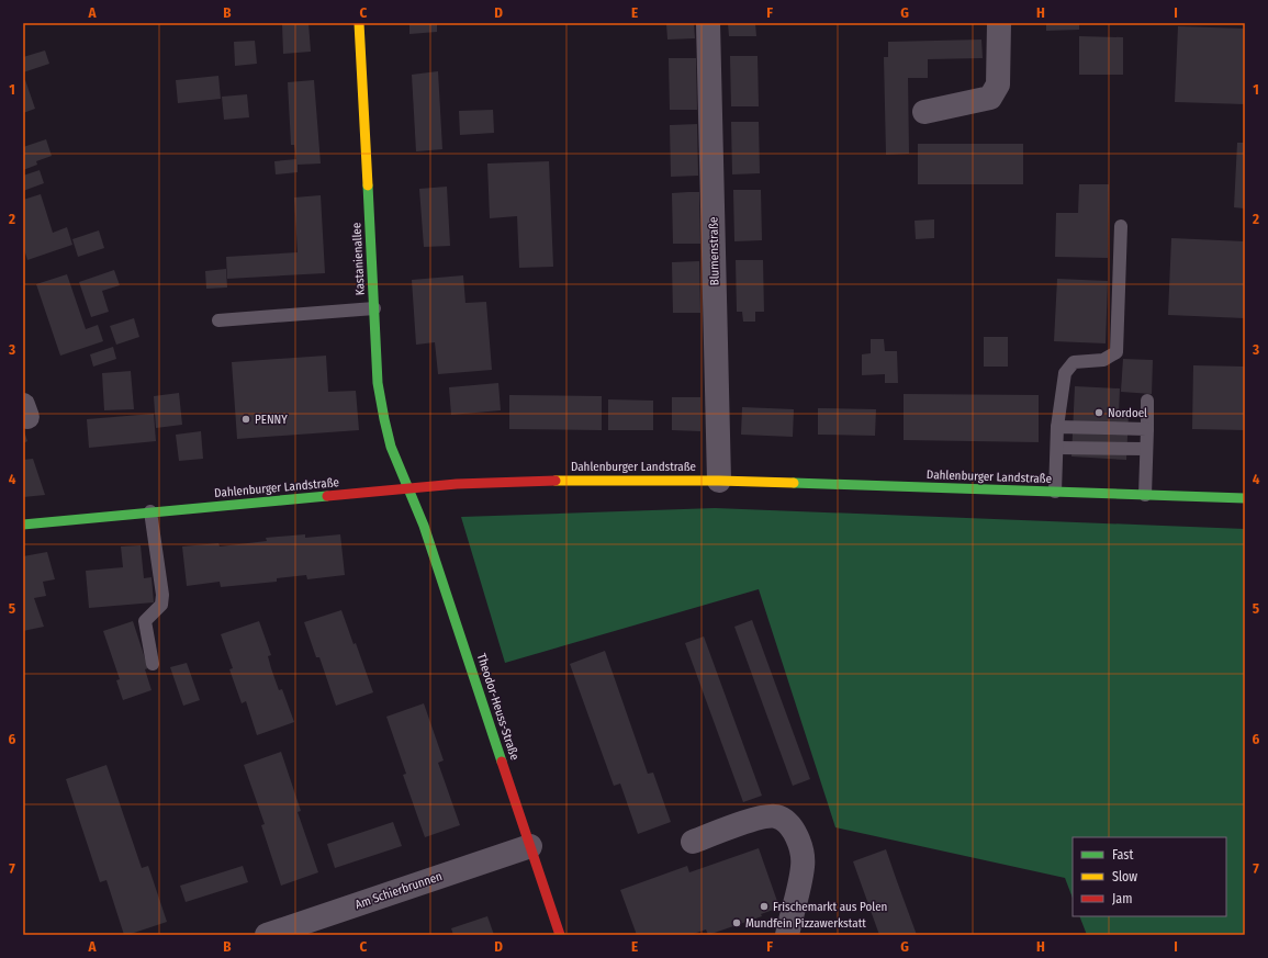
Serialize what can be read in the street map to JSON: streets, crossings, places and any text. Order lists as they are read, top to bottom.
{
  "streets": {
    "main road": ["Kastanienallee", "Dahlenburger Landstraße", "Theodor-Heuss-Straße"],
    "street": ["Blumenstraße", "Am Schierbrunnen"]
  },
  "crossings": [
    ["Blumenstraße", "Dahlenburger Landstraße"],
    ["Kastanienallee", "Dahlenburger Landstraße"],
    ["Kastanienallee", "Theodor-Heuss-Straße"],
    ["Dahlenburger Landstraße", "Theodor-Heuss-Straße"],
    ["Theodor-Heuss-Straße", "Am Schierbrunnen"]
  ],
  "places": [
    "Nordoel",
    "PENNY",
    "Frischemarkt aus Polen",
    "Mundfein Pizzawerkstatt"
  ],
  "legend": ["Fast", "Slow", "Jam"],
  "grid": {
    "columns": [
      "A",
      "B",
      "C",
      "D",
      "E",
      "F",
      "G",
      "H",
      "I"
    ],
    "rows": [
      "1",
      "2",
      "3",
      "4",
      "5",
      "6",
      "7"
    ]
  }
}
